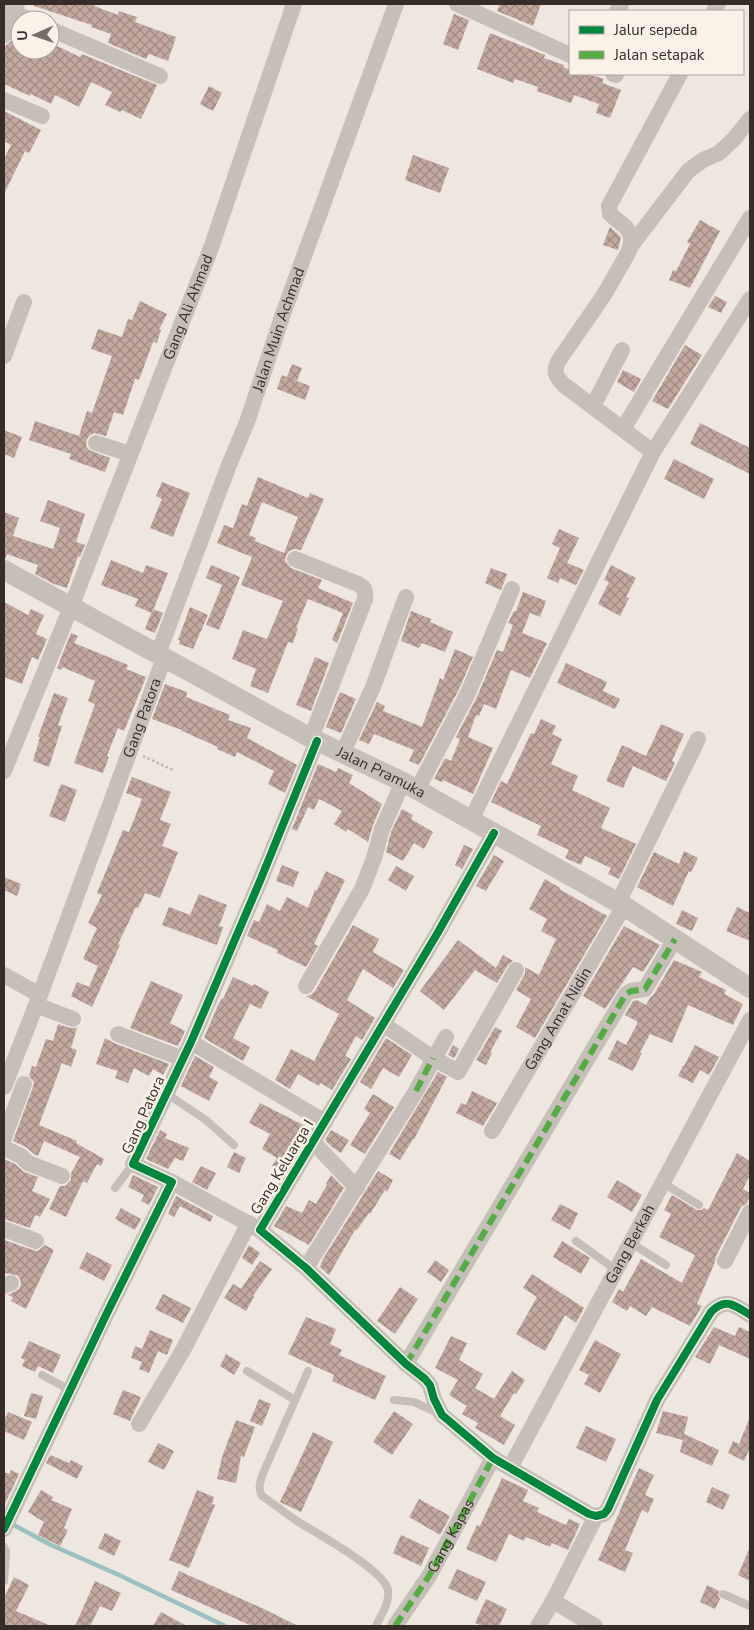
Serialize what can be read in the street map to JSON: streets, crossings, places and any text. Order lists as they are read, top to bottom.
{
  "streets": {
    "street": [
      "Gang Ali Ahmad",
      "Jalan Muin Achmad",
      "Gang Patora",
      "Jalan Pramuka",
      "Gang Amat Nidin",
      "Gang Keluarga I",
      "Gang Berkah",
      "Gang Kapas"
    ]
  },
  "crossings": [
    ["Gang Ali Ahmad", "Jalan Pramuka"],
    ["Jalan Muin Achmad", "Gang Patora"],
    ["Jalan Muin Achmad", "Jalan Pramuka"],
    ["Gang Patora", "Jalan Pramuka"],
    ["Gang Patora", "Gang Keluarga I"],
    ["Jalan Pramuka", "Gang Amat Nidin"],
    ["Jalan Pramuka", "Gang Keluarga I"],
    ["Gang Keluarga I", "Gang Kapas"]
  ],
  "legend": ["Jalur sepeda", "Jalan setapak"],
  "north": "left"
}
